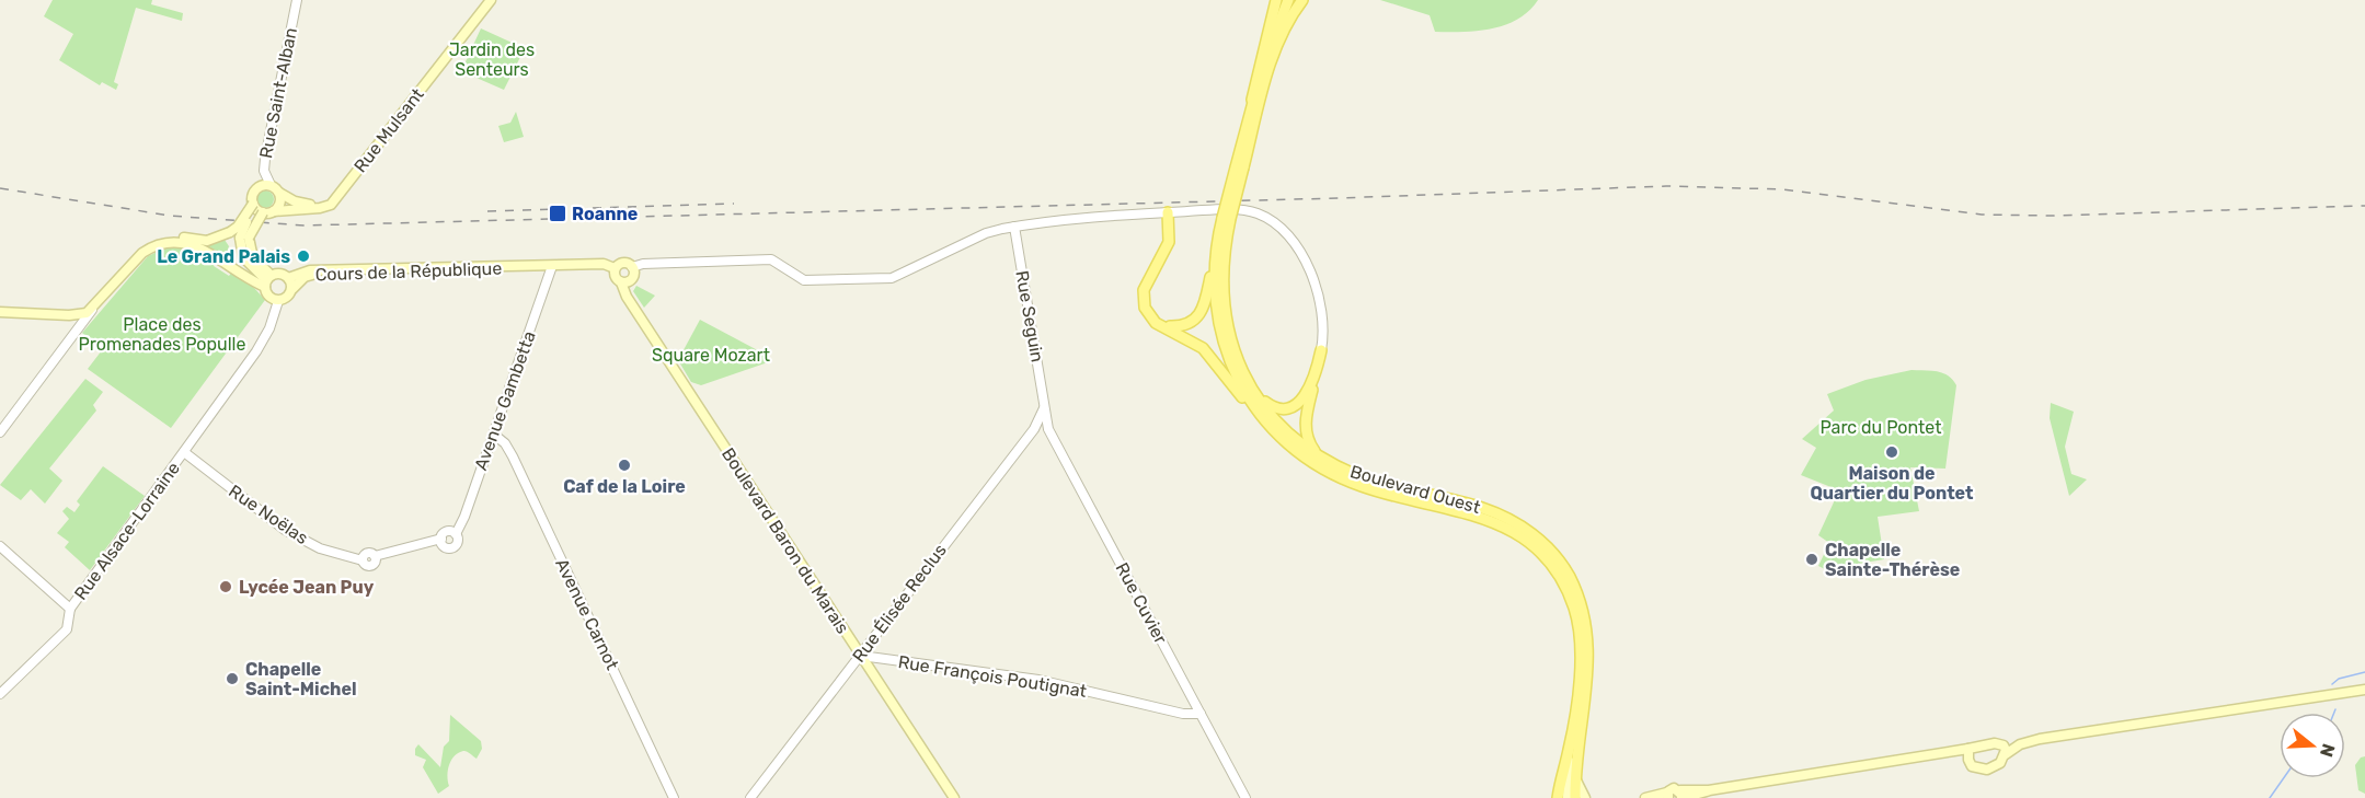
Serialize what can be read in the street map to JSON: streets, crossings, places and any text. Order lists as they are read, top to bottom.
{
  "streets": {
    "main road": [
      "Rue Mulsant",
      "Cours de la République",
      "Boulevard Ouest",
      "Boulevard Baron du Marais"
    ],
    "street": [
      "Rue Saint-Alban",
      "Rue Seguin",
      "Avenue Gambetta",
      "Rue Noëlas",
      "Rue Alsace-Lorraine",
      "Rue Élisée Reclus",
      "Rue Cuvier",
      "Avenue Carnot",
      "Rue François Poutignat"
    ]
  },
  "crossings": [
    ["Cours de la République", "Avenue Gambetta"],
    ["Cours de la République", "Boulevard Baron du Marais"],
    ["Rue Seguin", "Rue Élisée Reclus"],
    ["Rue Seguin", "Rue Cuvier"],
    ["Avenue Gambetta", "Rue Noëlas"],
    ["Avenue Gambetta", "Avenue Carnot"],
    ["Rue Noëlas", "Rue Alsace-Lorraine"],
    ["Boulevard Baron du Marais", "Rue Élisée Reclus"],
    ["Boulevard Baron du Marais", "Rue François Poutignat"],
    ["Rue Élisée Reclus", "Rue Cuvier"],
    ["Rue Élisée Reclus", "Rue François Poutignat"],
    ["Rue Cuvier", "Rue François Poutignat"]
  ],
  "parks": [
    "Jardin des Senteurs",
    "Place des Promenades Populle",
    "Square Mozart",
    "Parc du Pontet"
  ],
  "places": {
    "transit": ["Roanne"],
    "other": [
      "Le Grand Palais",
      "Maison de Quartier du Pontet",
      "Caf de la Loire",
      "Chapelle Sainte-Thérèse",
      "Lycée Jean Puy",
      "Chapelle Saint-Michel"
    ]
  },
  "north": "right"
}
